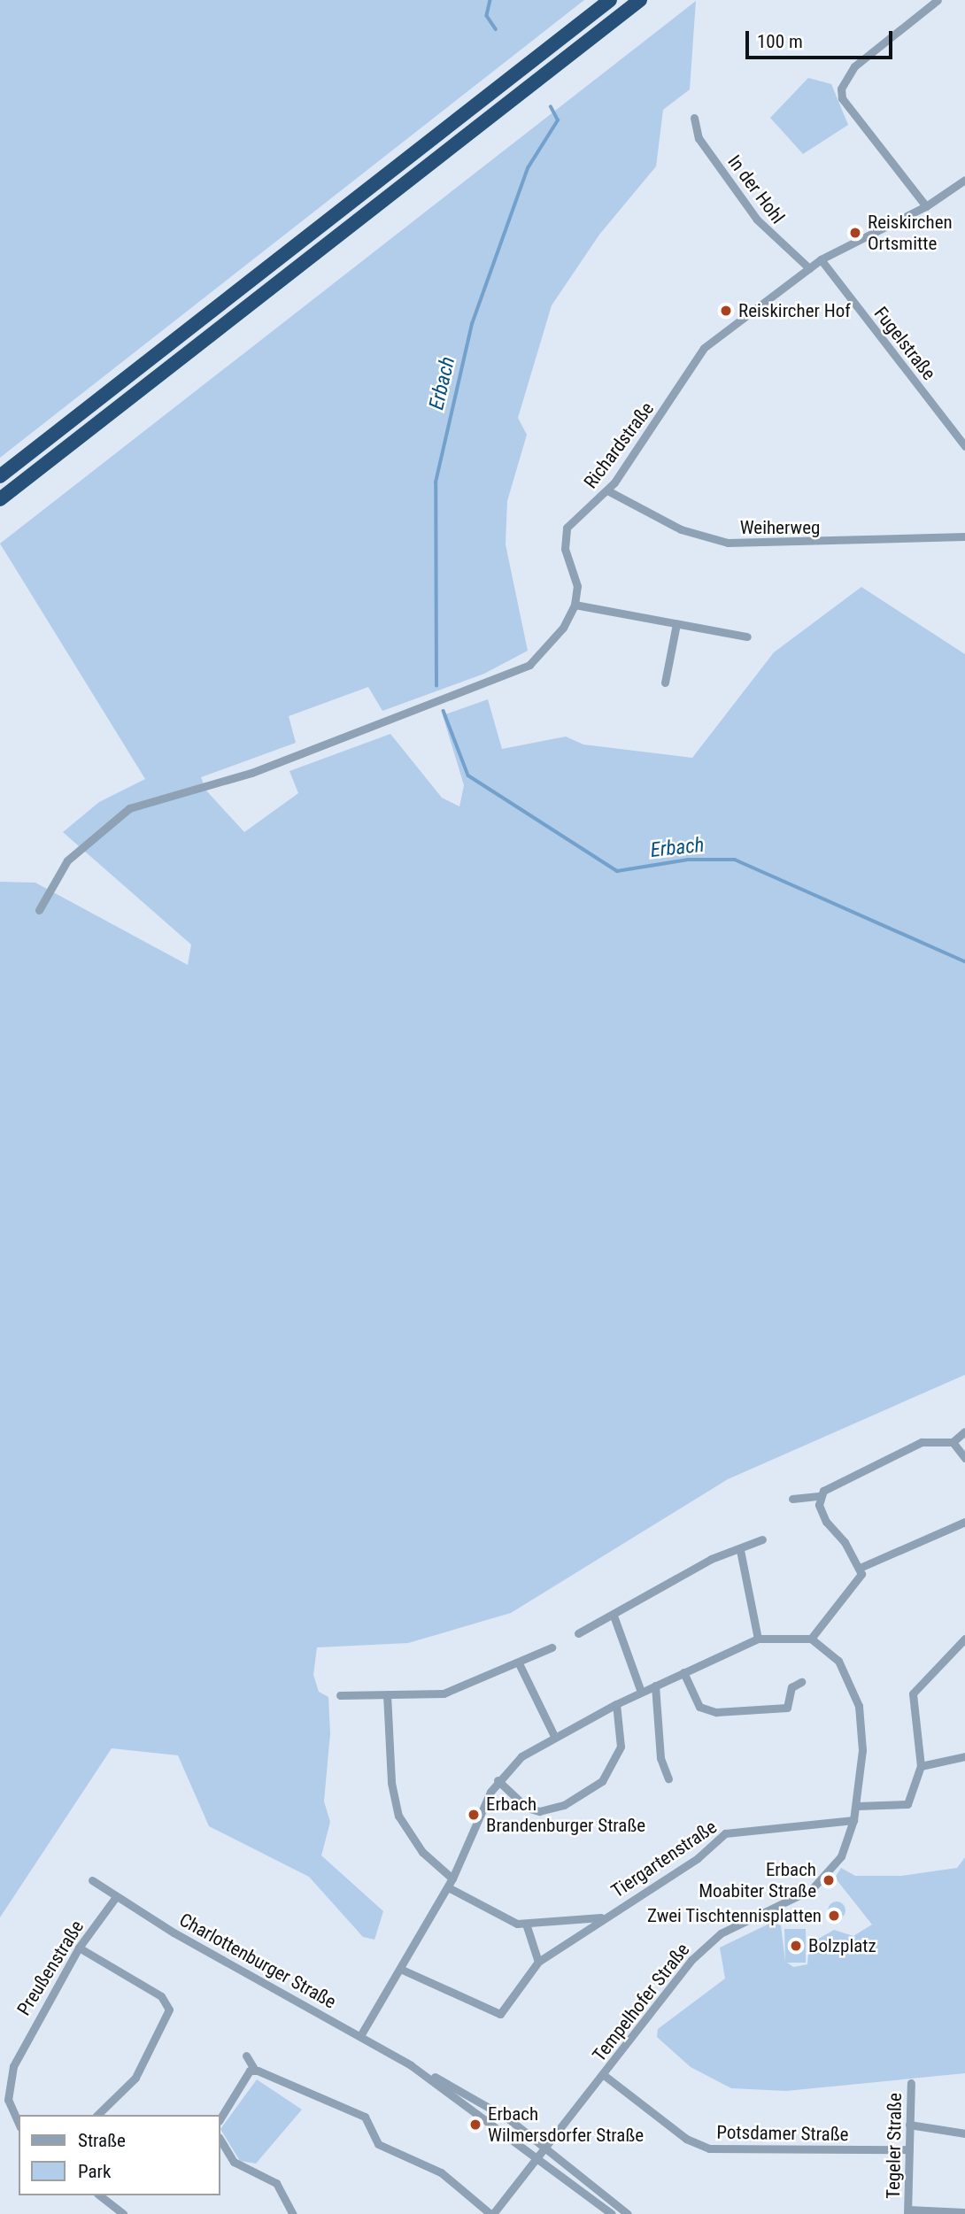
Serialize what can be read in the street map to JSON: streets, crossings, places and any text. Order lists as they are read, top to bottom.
{
  "streets": {
    "street": [
      "In der Hohl",
      "Fugelstraße",
      "Richardstraße",
      "Weiherweg",
      "Tiergartenstraße",
      "Charlottenburger Straße",
      "Preußenstraße",
      "Tempelhofer Straße",
      "Potsdamer Straße",
      "Tegeler Straße"
    ]
  },
  "crossings": [
    ["In der Hohl", "Richardstraße"],
    ["Fugelstraße", "Richardstraße"],
    ["Richardstraße", "Weiherweg"],
    ["Tiergartenstraße", "Tempelhofer Straße"],
    ["Charlottenburger Straße", "Preußenstraße"],
    ["Charlottenburger Straße", "Tempelhofer Straße"],
    ["Tempelhofer Straße", "Potsdamer Straße"],
    ["Potsdamer Straße", "Tegeler Straße"]
  ],
  "water": ["Erbach"],
  "places": [
    "Reiskirchen Ortsmitte",
    "Reiskircher Hof",
    "Erbach Brandenburger Straße",
    "Erbach Moabiter Straße",
    "Zwei Tischtennisplatten",
    "Bolzplatz",
    "Erbach Wilmersdorfer Straße"
  ],
  "legend": ["Straße", "Park"],
  "scale_bar": "100 m"
}
